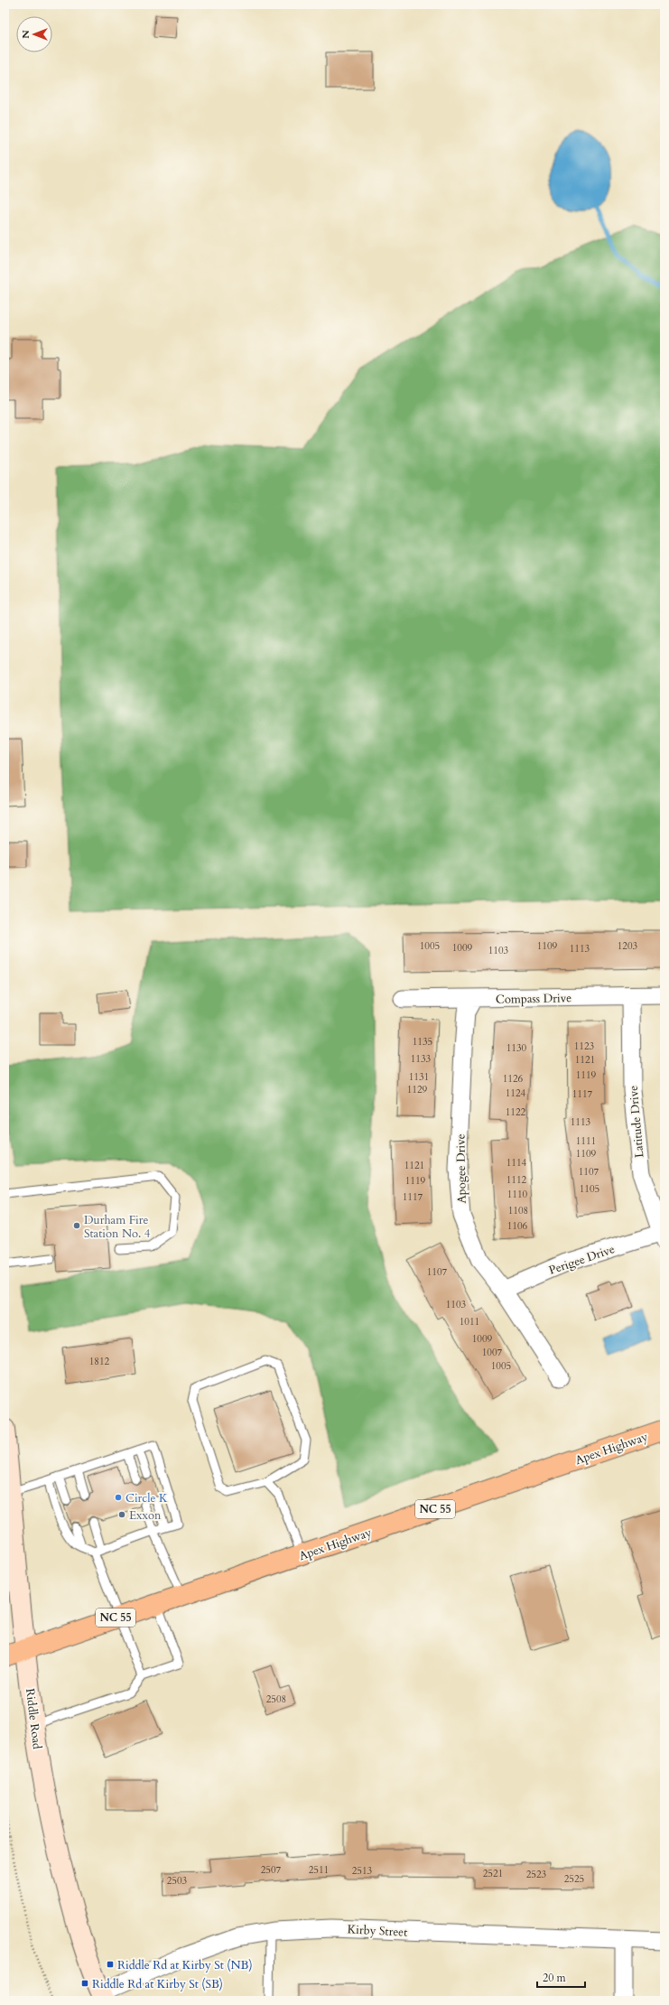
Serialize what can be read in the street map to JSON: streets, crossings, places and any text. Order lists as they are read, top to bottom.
{
  "streets": {
    "main road": ["Apex Highway", "NC 55", "Riddle Road"],
    "street": [
      "Compass Drive",
      "Latitude Drive",
      "Apogee Drive",
      "Perigee Drive",
      "Kirby Street"
    ]
  },
  "crossings": [
    ["Compass Drive", "Latitude Drive"],
    ["Compass Drive", "Apogee Drive"],
    ["Latitude Drive", "Perigee Drive"],
    ["Apogee Drive", "Perigee Drive"],
    ["Apex Highway", "Riddle Road"],
    ["Riddle Road", "Kirby Street"]
  ],
  "places": {
    "other": ["Durham Fire Station No. 4", "Circle K", "Exxon"],
    "transit": ["Riddle Rd at Kirby St (NB)", "Riddle Rd at Kirby St (SB)"]
  },
  "house_numbers": [
    "1005",
    "1109",
    "1203",
    "1009",
    "1113",
    "1103",
    "1135",
    "1123",
    "1130",
    "1133",
    "1121",
    "1119",
    "1131",
    "1126",
    "1129",
    "1124",
    "1117",
    "1122",
    "1113",
    "1111",
    "1109",
    "1114",
    "1121",
    "1107",
    "1112",
    "1119",
    "1105",
    "1110",
    "1117",
    "1108",
    "1106",
    "1107",
    "1103",
    "1011",
    "1009",
    "1007",
    "1812",
    "1005",
    "2508",
    "2507",
    "2511",
    "2513",
    "2521",
    "2523",
    "2525",
    "2503"
  ],
  "scale_bar": "20 m",
  "north": "left"
}
